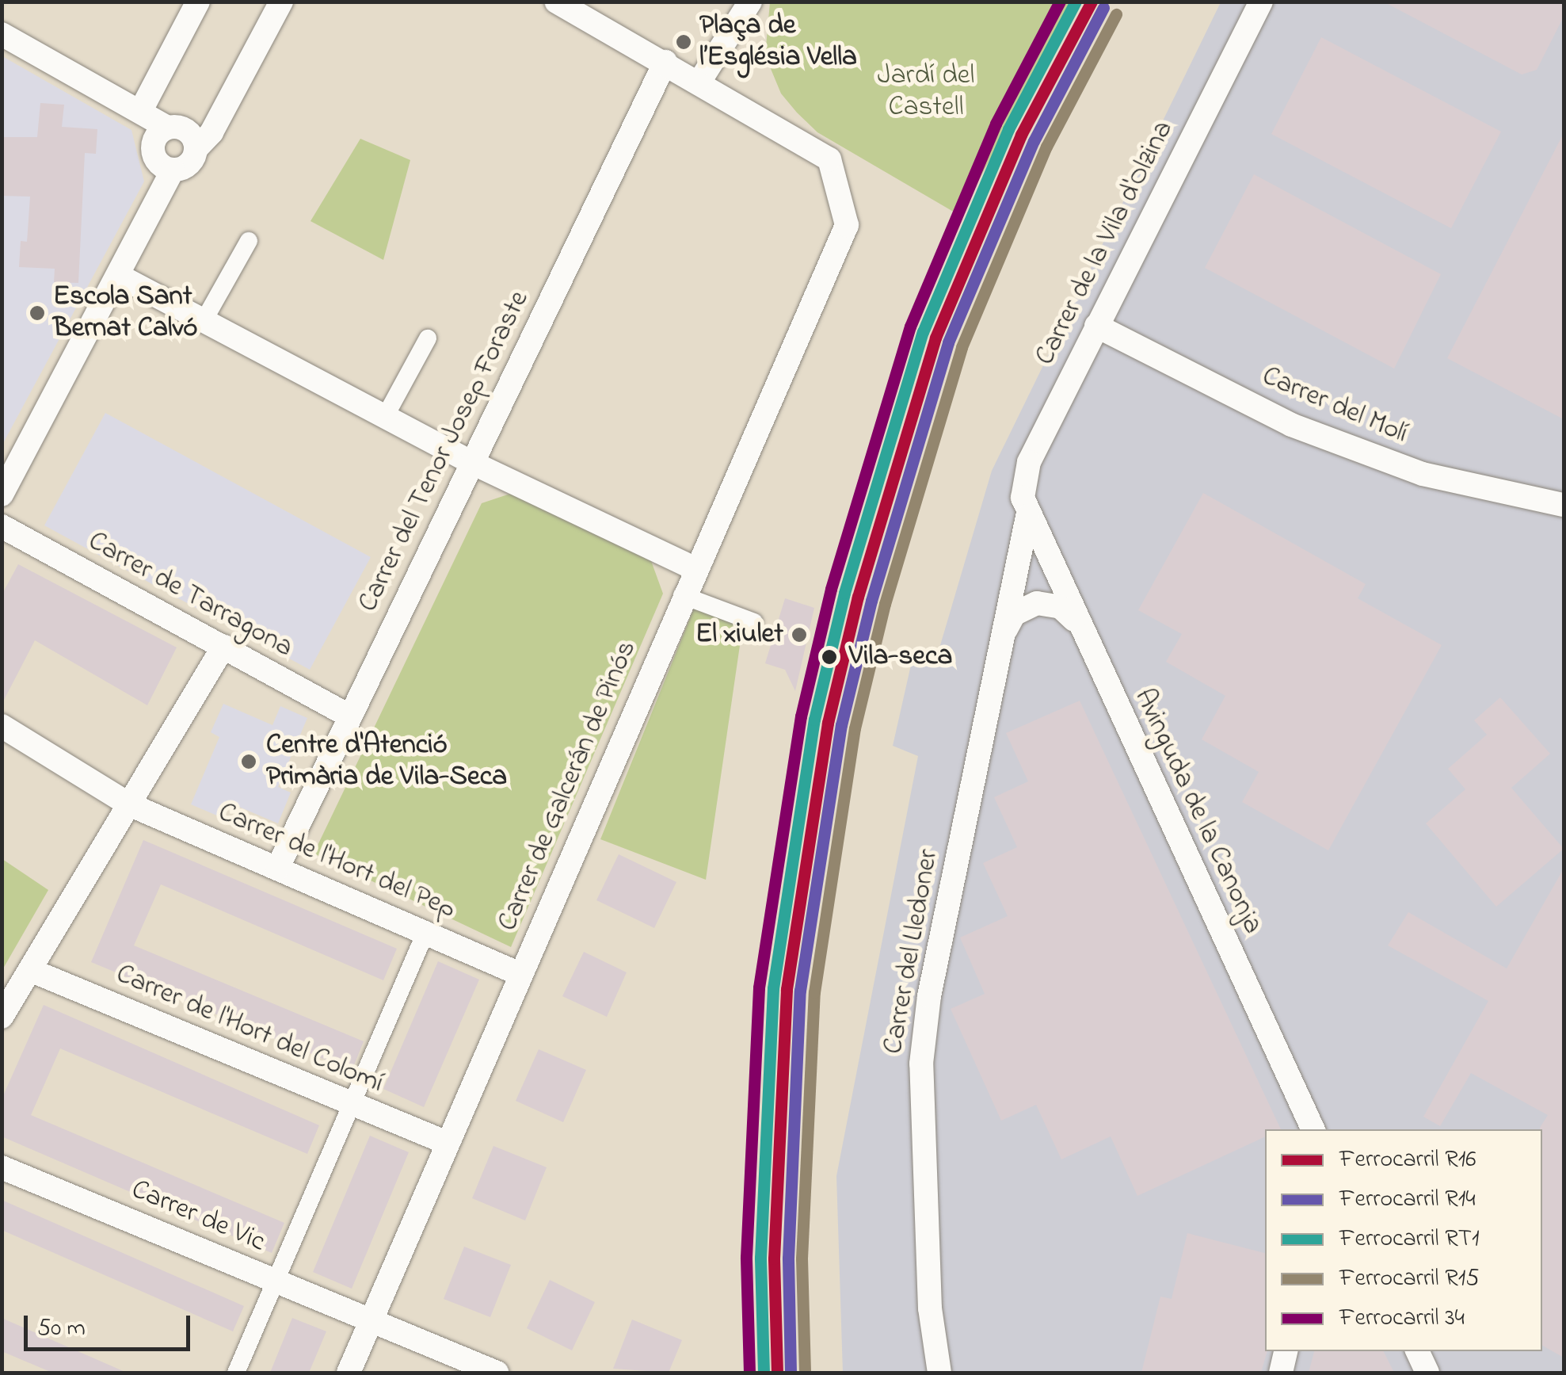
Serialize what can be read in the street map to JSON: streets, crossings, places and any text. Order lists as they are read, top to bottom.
{
  "streets": {
    "street": [
      "Carrer de la Vila d'Olzina",
      "Carrer del Molí",
      "Carrer del Tenor Josep Foraste",
      "Carrer de Tarragona",
      "Carrer de Galcerán de Pinós",
      "Avinguda de la Canonja",
      "Carrer de l'Hort del Pep",
      "Carrer del Lledoner",
      "Carrer de l'Hort del Colomí",
      "Carrer de Vic"
    ]
  },
  "crossings": [
    ["Carrer de la Vila d'Olzina", "Carrer del Molí"],
    ["Carrer de la Vila d'Olzina", "Avinguda de la Canonja"],
    ["Carrer de la Vila d'Olzina", "Carrer del Lledoner"],
    ["Carrer del Tenor Josep Foraste", "Carrer de Tarragona"],
    ["Carrer del Tenor Josep Foraste", "Carrer de l'Hort del Pep"],
    ["Carrer de Galcerán de Pinós", "Carrer de l'Hort del Pep"],
    ["Carrer de Galcerán de Pinós", "Carrer de l'Hort del Colomí"],
    ["Carrer de Galcerán de Pinós", "Carrer de Vic"],
    ["Avinguda de la Canonja", "Carrer del Lledoner"]
  ],
  "parks": ["Jardí del Castell"],
  "places": [
    "Plaça de l’Església Vella",
    "Escola Sant Bernat Calvó",
    "El xiulet",
    "Vila-seca",
    "Centre d'Atenció Primària de Vila-Seca"
  ],
  "lines": [
    "rail line R16",
    "rail line RT1",
    "rail line 34",
    "rail line R14",
    "rail line R15"
  ],
  "legend": [
    "Ferrocarril R16",
    "Ferrocarril R14",
    "Ferrocarril RT1",
    "Ferrocarril R15",
    "Ferrocarril 34"
  ],
  "scale_bar": "50 m"
}
